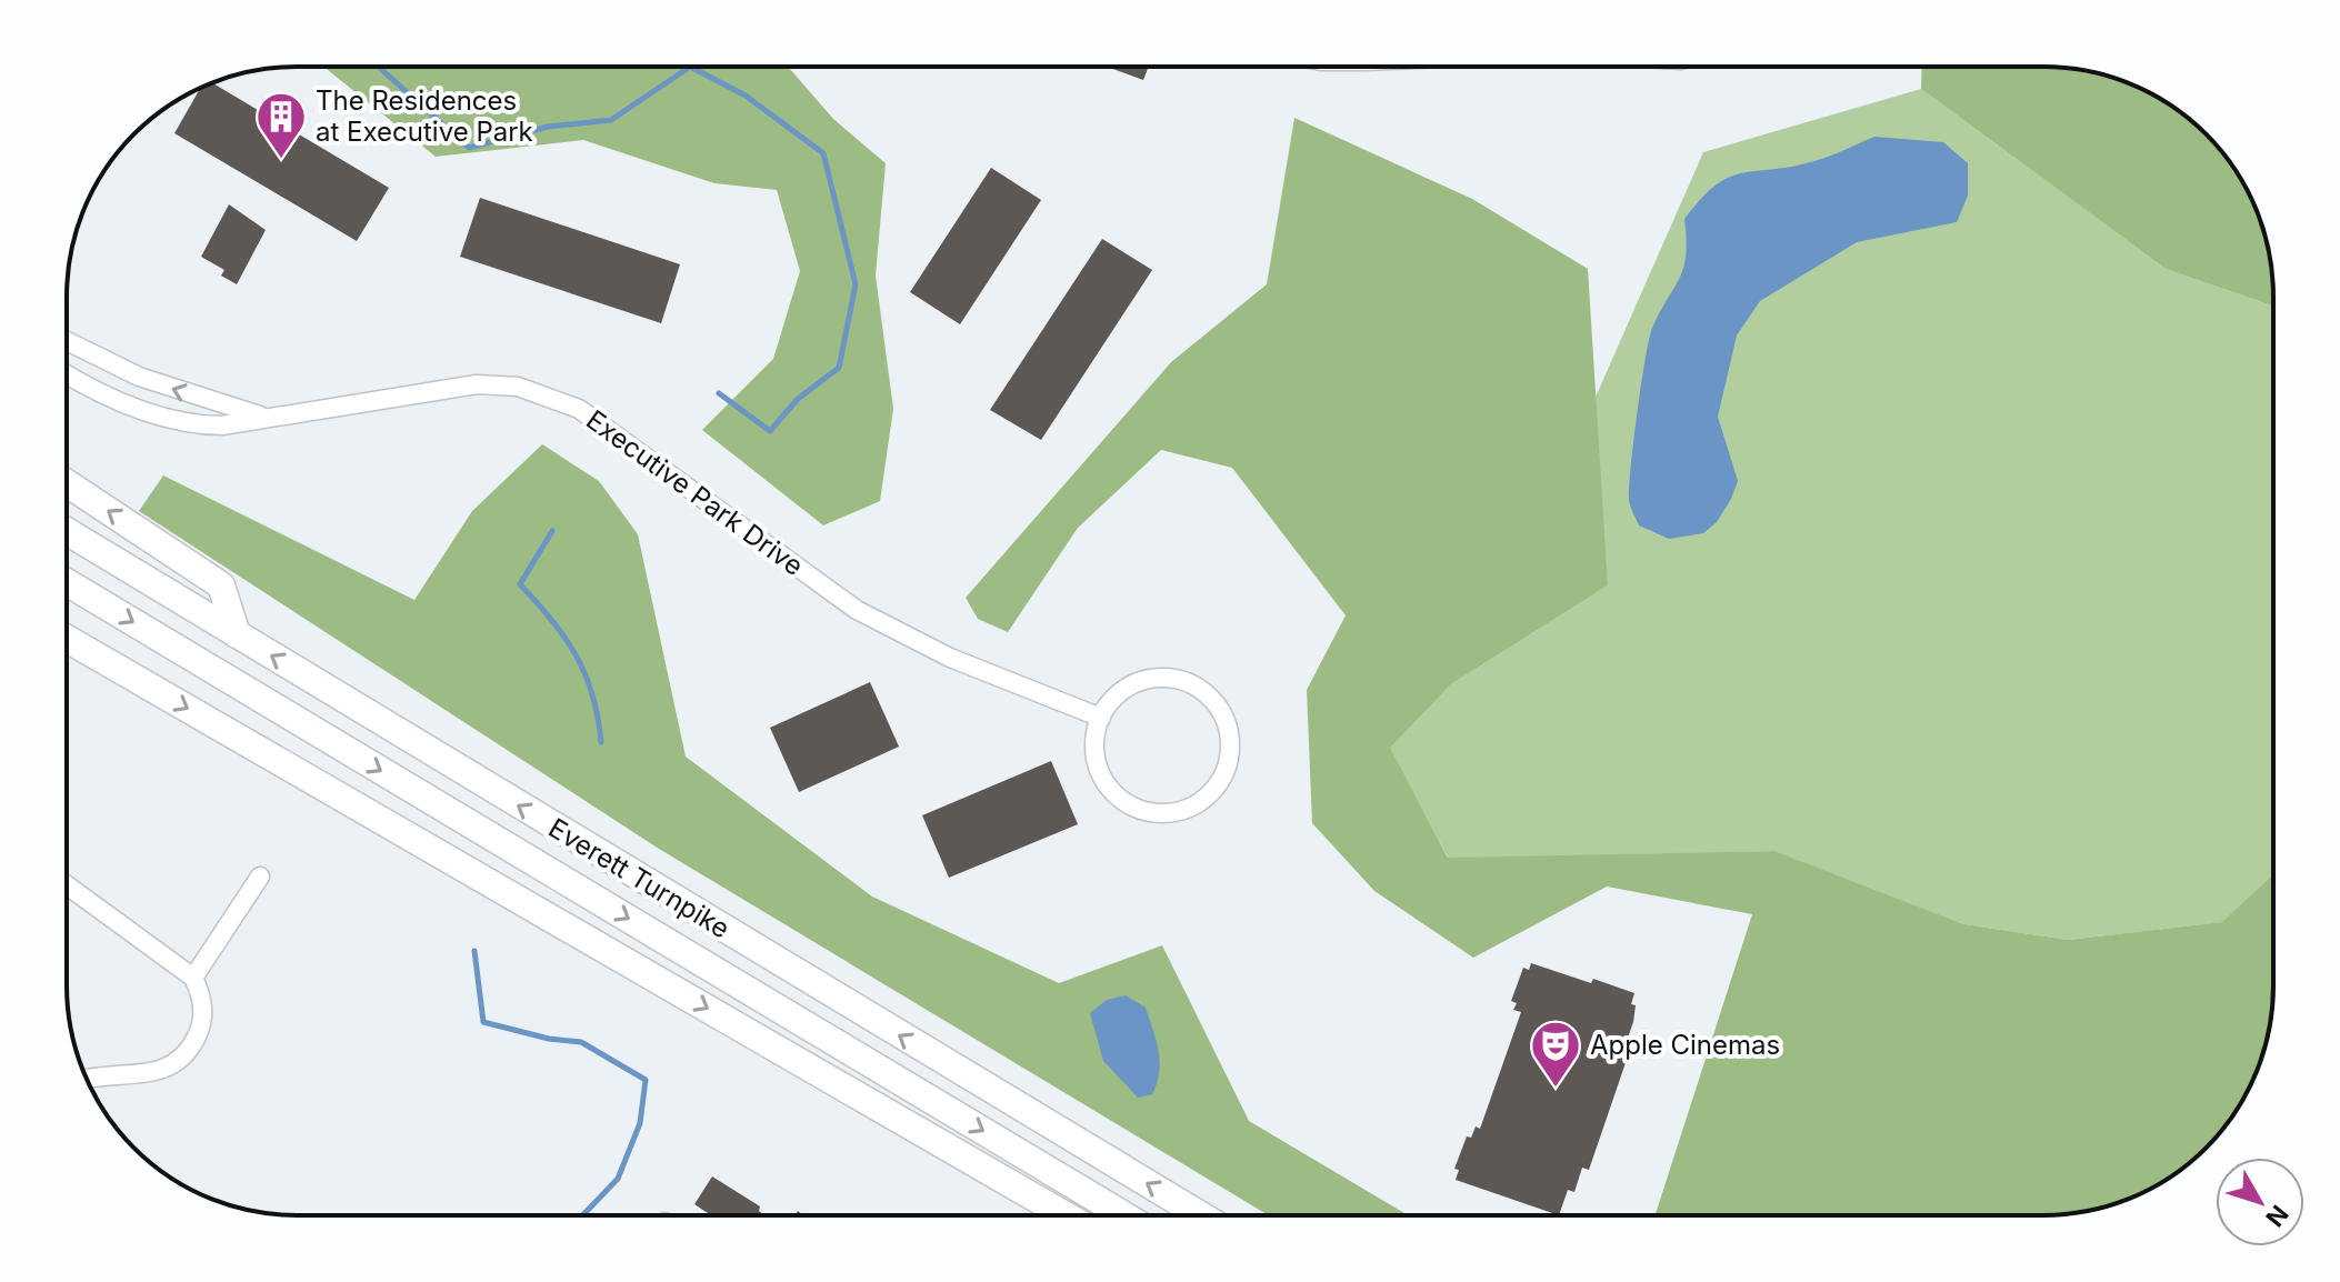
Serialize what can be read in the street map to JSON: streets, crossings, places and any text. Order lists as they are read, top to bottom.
{
  "streets": {
    "highway": ["Everett Turnpike"],
    "street": ["Executive Park Drive"]
  },
  "places": {
    "building": ["The Residences at Executive Park"],
    "theatre": ["Apple Cinemas"]
  },
  "north": "bottom right"
}
